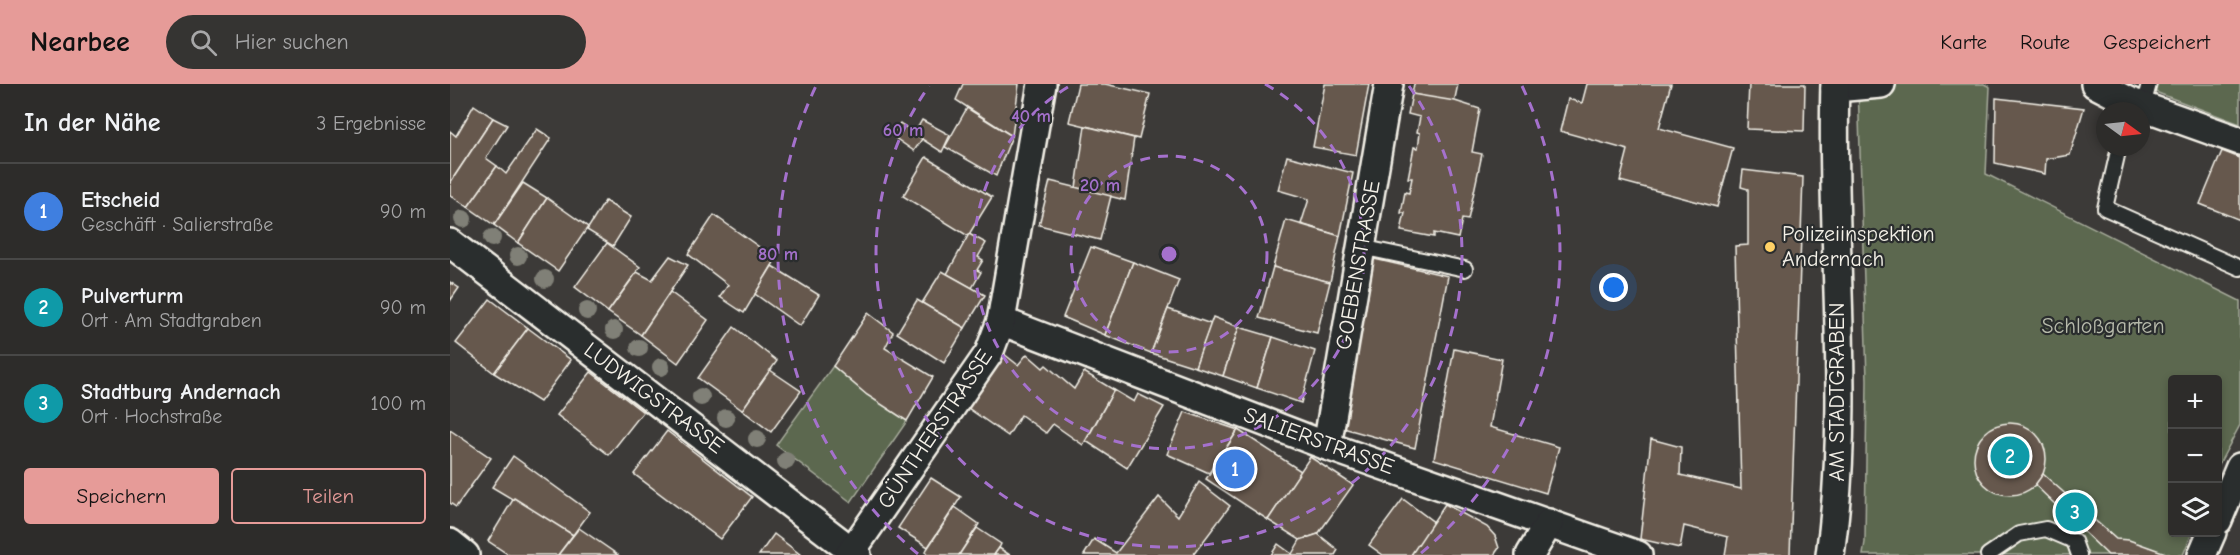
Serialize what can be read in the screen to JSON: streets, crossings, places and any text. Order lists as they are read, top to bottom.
{
  "streets": {
    "street": [
      "GOEBENSTRASSE",
      "AM STADTGRABEN",
      "LUDWIGSTRASSE",
      "GÜNTHERSTRASSE",
      "SALIERSTRASSE"
    ]
  },
  "crossings": [
    ["GOEBENSTRASSE", "SALIERSTRASSE"],
    ["LUDWIGSTRASSE", "GÜNTHERSTRASSE"],
    ["GÜNTHERSTRASSE", "SALIERSTRASSE"]
  ],
  "parks": ["Schloßgarten"],
  "places": ["Polizeiinspektion Andernach"],
  "north": "right",
  "page": {
    "header": "Nearbee",
    "search": "Hier suchen",
    "nav": ["Karte", "Route", "Gespeichert"],
    "heading": ["In der Nähe", "3 Ergebnisse"],
    "list": [
      {
        "mark": "1",
        "name": "Etscheid",
        "note": "Geschäft · Salierstraße",
        "value": "90 m"
      },
      {
        "mark": "2",
        "name": "Pulverturm",
        "note": "Ort · Am Stadtgraben",
        "value": "90 m"
      },
      {
        "mark": "3",
        "name": "Stadtburg Andernach",
        "note": "Ort · Hochstraße",
        "value": "100 m"
      }
    ],
    "map_buttons": ["+", "−"],
    "pins": ["2", "1", "3"],
    "buttons": ["Speichern", "Teilen"]
  },
  "rings": [
    "40 m",
    "60 m",
    "20 m",
    "80 m"
  ]
}
